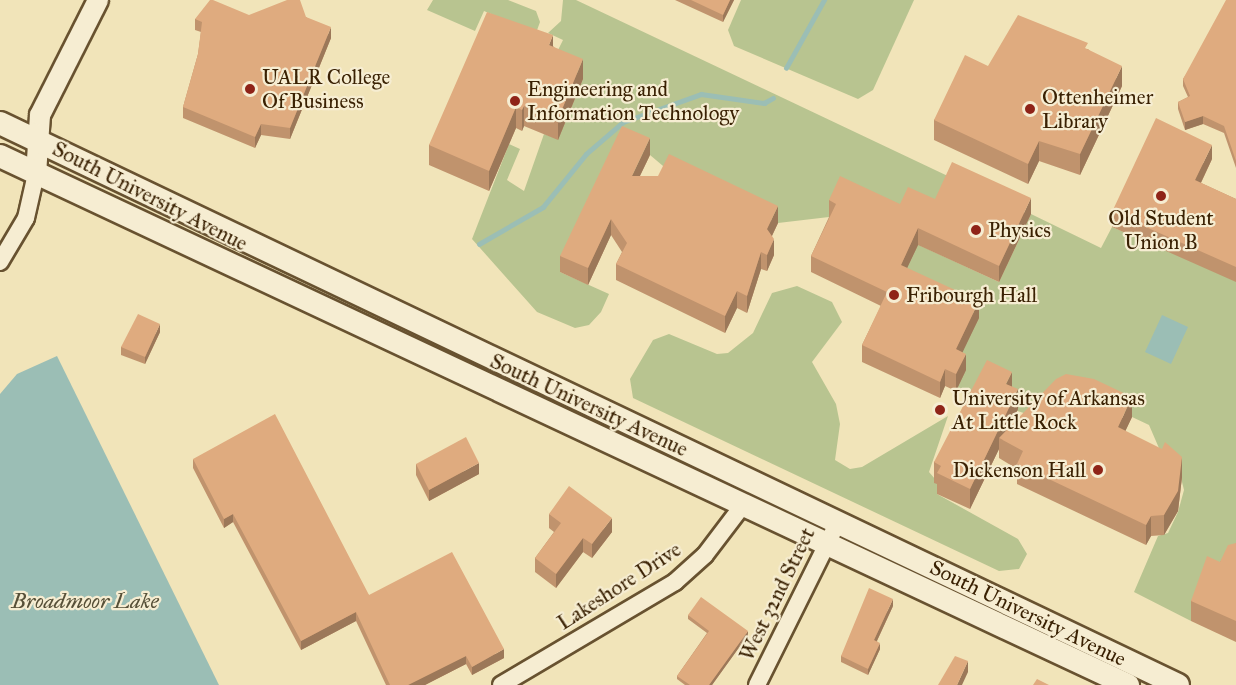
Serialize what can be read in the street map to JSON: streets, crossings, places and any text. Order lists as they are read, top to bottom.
{
  "streets": {
    "main road": ["South University Avenue"],
    "street": ["Lakeshore Drive", "West 32nd Street"]
  },
  "crossings": [
    ["South University Avenue", "Lakeshore Drive"],
    ["South University Avenue", "West 32nd Street"]
  ],
  "water": ["Broadmoor Lake"],
  "places": [
    "UALR College Of Business",
    "Engineering and Information Technology",
    "Ottenheimer Library",
    "Old Student Union B",
    "Physics",
    "Fribourgh Hall",
    "University of Arkansas At Little Rock",
    "Dickenson Hall"
  ]
}
